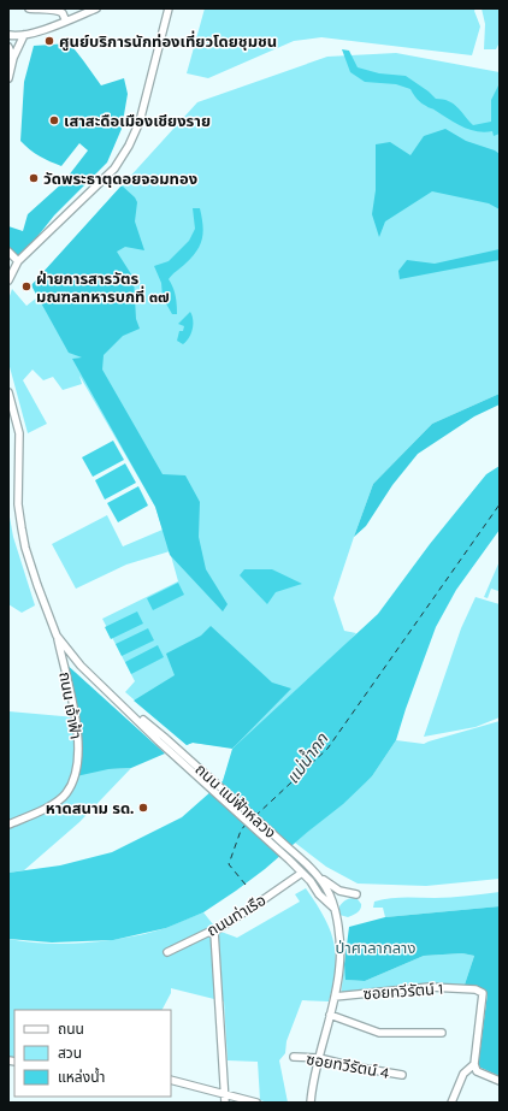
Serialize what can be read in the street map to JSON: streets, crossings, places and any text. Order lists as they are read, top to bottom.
{
  "streets": {
    "street": [
      "ถนน เจ้าฟ้า",
      "ถนน แม่ฟ้าหลวง",
      "ถนนท่าเรือ",
      "ซอยทวีรัตน์ 1",
      "ซอยทวีรัตน์ 4"
    ]
  },
  "crossings": [
    ["ถนน เจ้าฟ้า", "ถนน แม่ฟ้าหลวง"],
    ["ถนน แม่ฟ้าหลวง", "ถนนท่าเรือ"],
    ["ถนน แม่ฟ้าหลวง", "ซอยทวีรัตน์ 1"],
    ["ถนน แม่ฟ้าหลวง", "ซอยทวีรัตน์ 4"]
  ],
  "water": ["แม่น้ำกก"],
  "parks": ["ป่าศาลากลาง"],
  "places": [
    "ศูนย์บริการนักท่องเที่ยวโดยชุมชน",
    "เสาสะดือเมืองเชียงราย",
    "วัดพระธาตุดอยจอมทอง",
    "ฝ่ายการสารวัตร มณฑลทหารบกที่ ๓๗",
    "หาดสนาม รด."
  ],
  "legend": ["ถนน", "สวน", "แหล่งน้ำ"]
}
